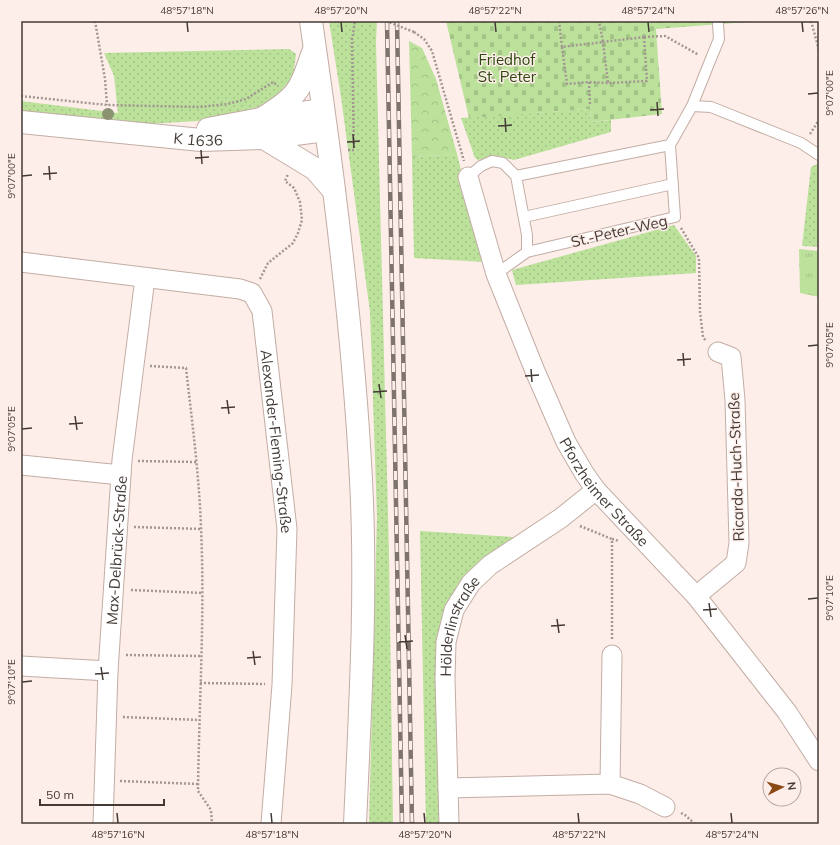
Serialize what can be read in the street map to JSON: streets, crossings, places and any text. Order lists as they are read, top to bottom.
{
  "streets": {
    "main road": ["K 1636"],
    "street": [
      "Alexander-Fleming-Straße",
      "Ricarda-Huch-Straße",
      "Pforzheimer Straße",
      "Max-Delbrück-Straße",
      "Hölderlinstraße"
    ],
    "lane": ["St.-Peter-Weg"]
  },
  "crossings": [
    ["Ricarda-Huch-Straße", "Pforzheimer Straße"],
    ["Pforzheimer Straße", "Hölderlinstraße"]
  ],
  "parks": ["Friedhof St. Peter"],
  "scale_bar": "50 m",
  "north": "right",
  "coordinates": [
    "48°57'18\"N",
    "48°57'20\"N",
    "48°57'22\"N",
    "48°57'24\"N",
    "48°57'26\"N",
    "9°07'00\"E",
    "9°07'05\"E",
    "9°07'10\"E",
    "48°57'16\"N"
  ]
}
